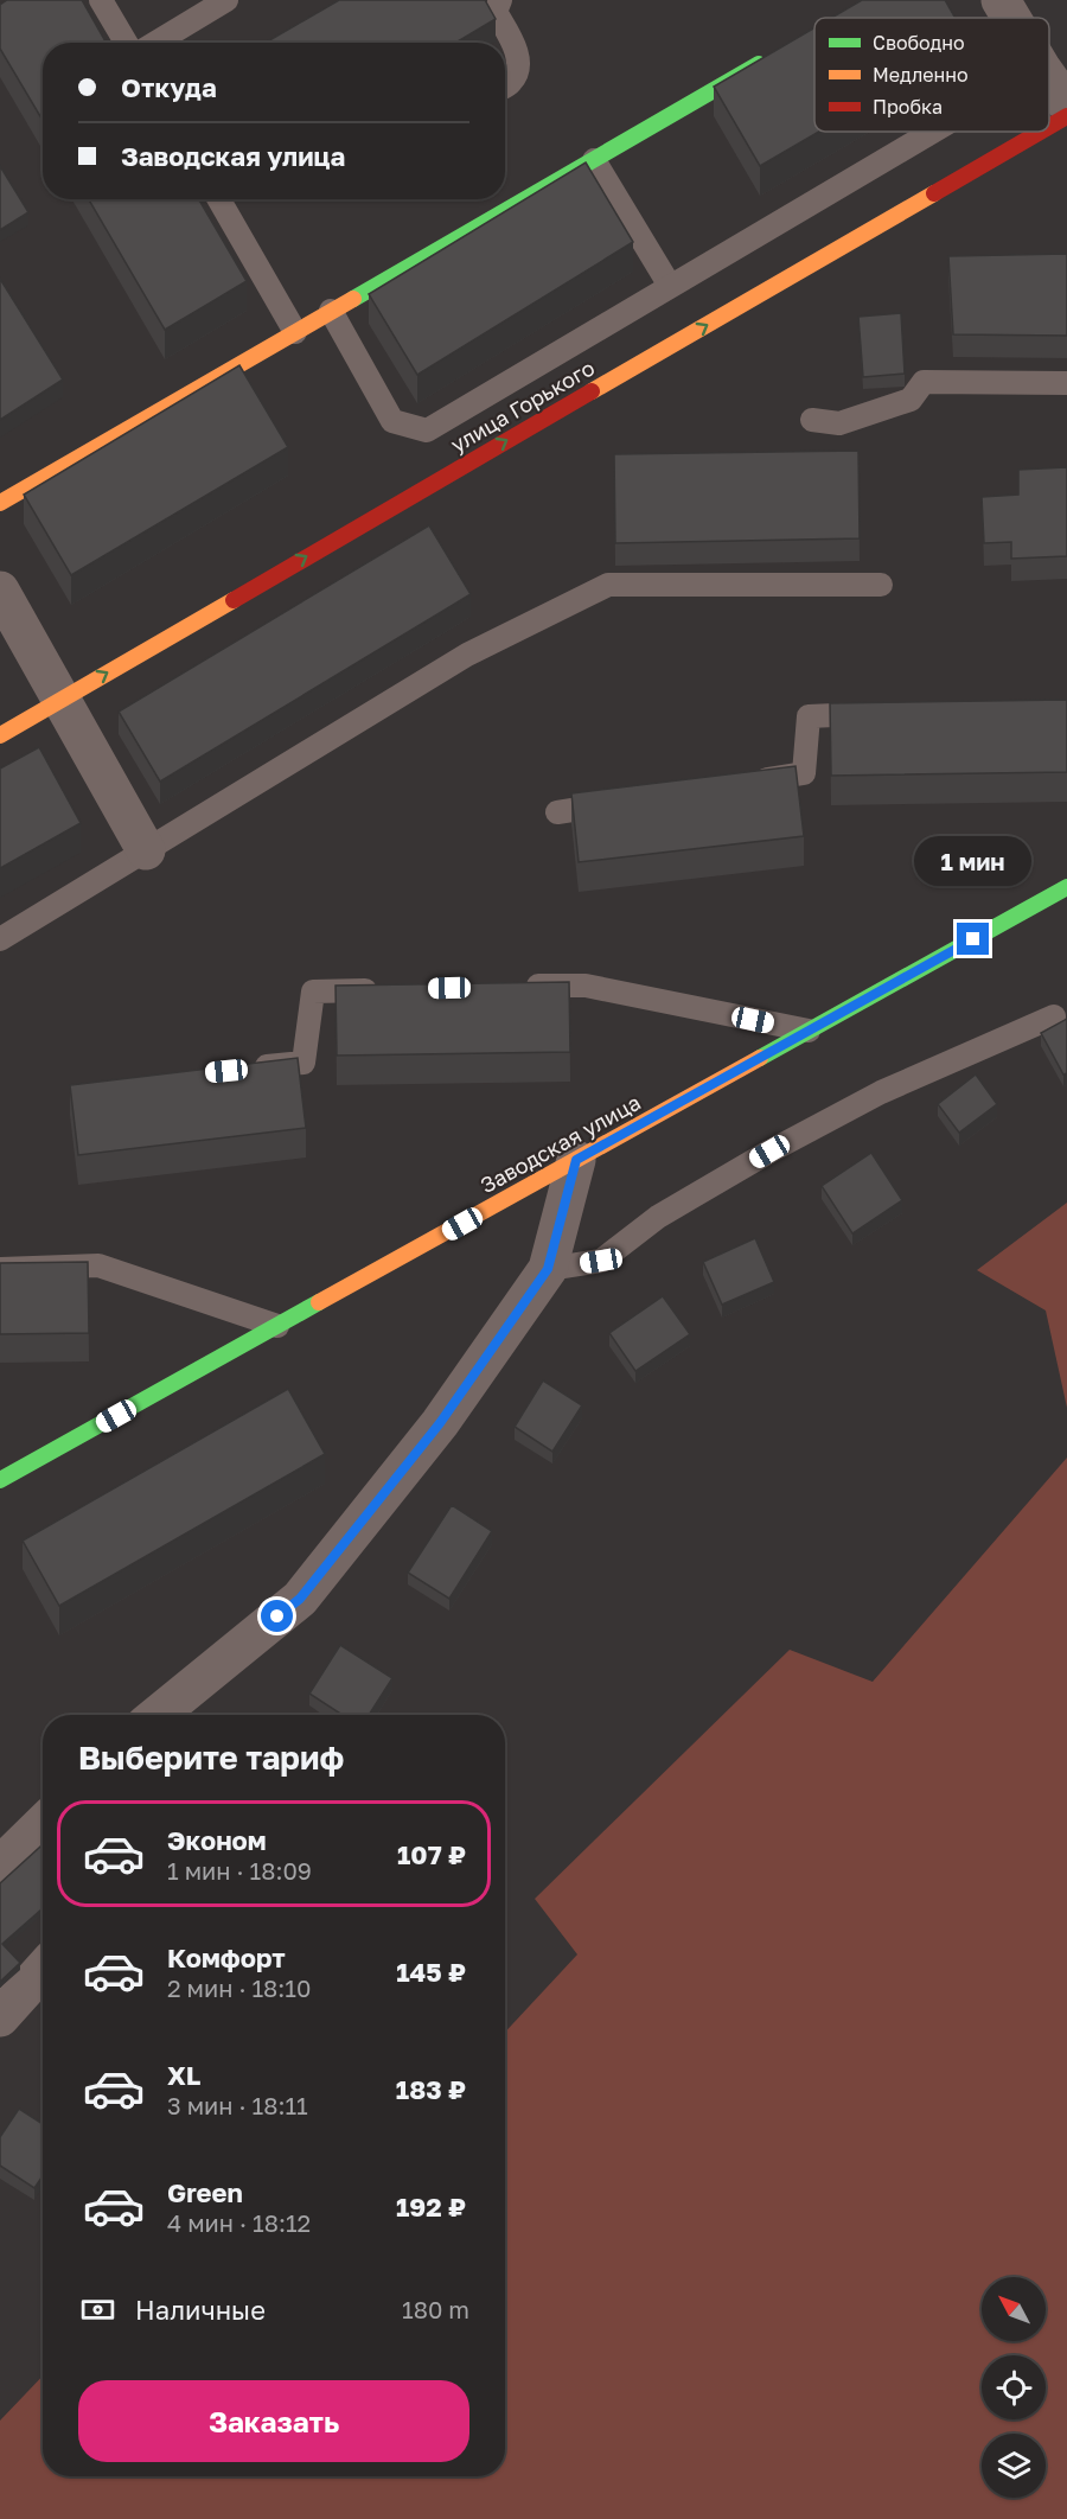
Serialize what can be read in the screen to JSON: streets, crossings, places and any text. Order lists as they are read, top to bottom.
{
  "streets": {
    "street": ["улица Горького", "Заводская улица"]
  },
  "one_way": ["улица Горького"],
  "legend": ["Свободно", "Медленно", "Пробка"],
  "north": "top left",
  "page": {
    "banner": ["Откуда", "Заводская улица"],
    "bubble": "1 мин",
    "heading": "Выберите тариф",
    "list": [
      {
        "name": "Эконом",
        "note": "1 мин · 18:09",
        "value": "107 ₽"
      },
      {
        "name": "Комфорт",
        "note": "2 мин · 18:10",
        "value": "145 ₽"
      },
      {
        "name": "XL",
        "note": "3 мин · 18:11",
        "value": "183 ₽"
      },
      {
        "name": "Green",
        "note": "4 мин · 18:12",
        "value": "192 ₽"
      }
    ],
    "pay": ["Наличные", "180 m"],
    "buttons": "Заказать"
  }
}
